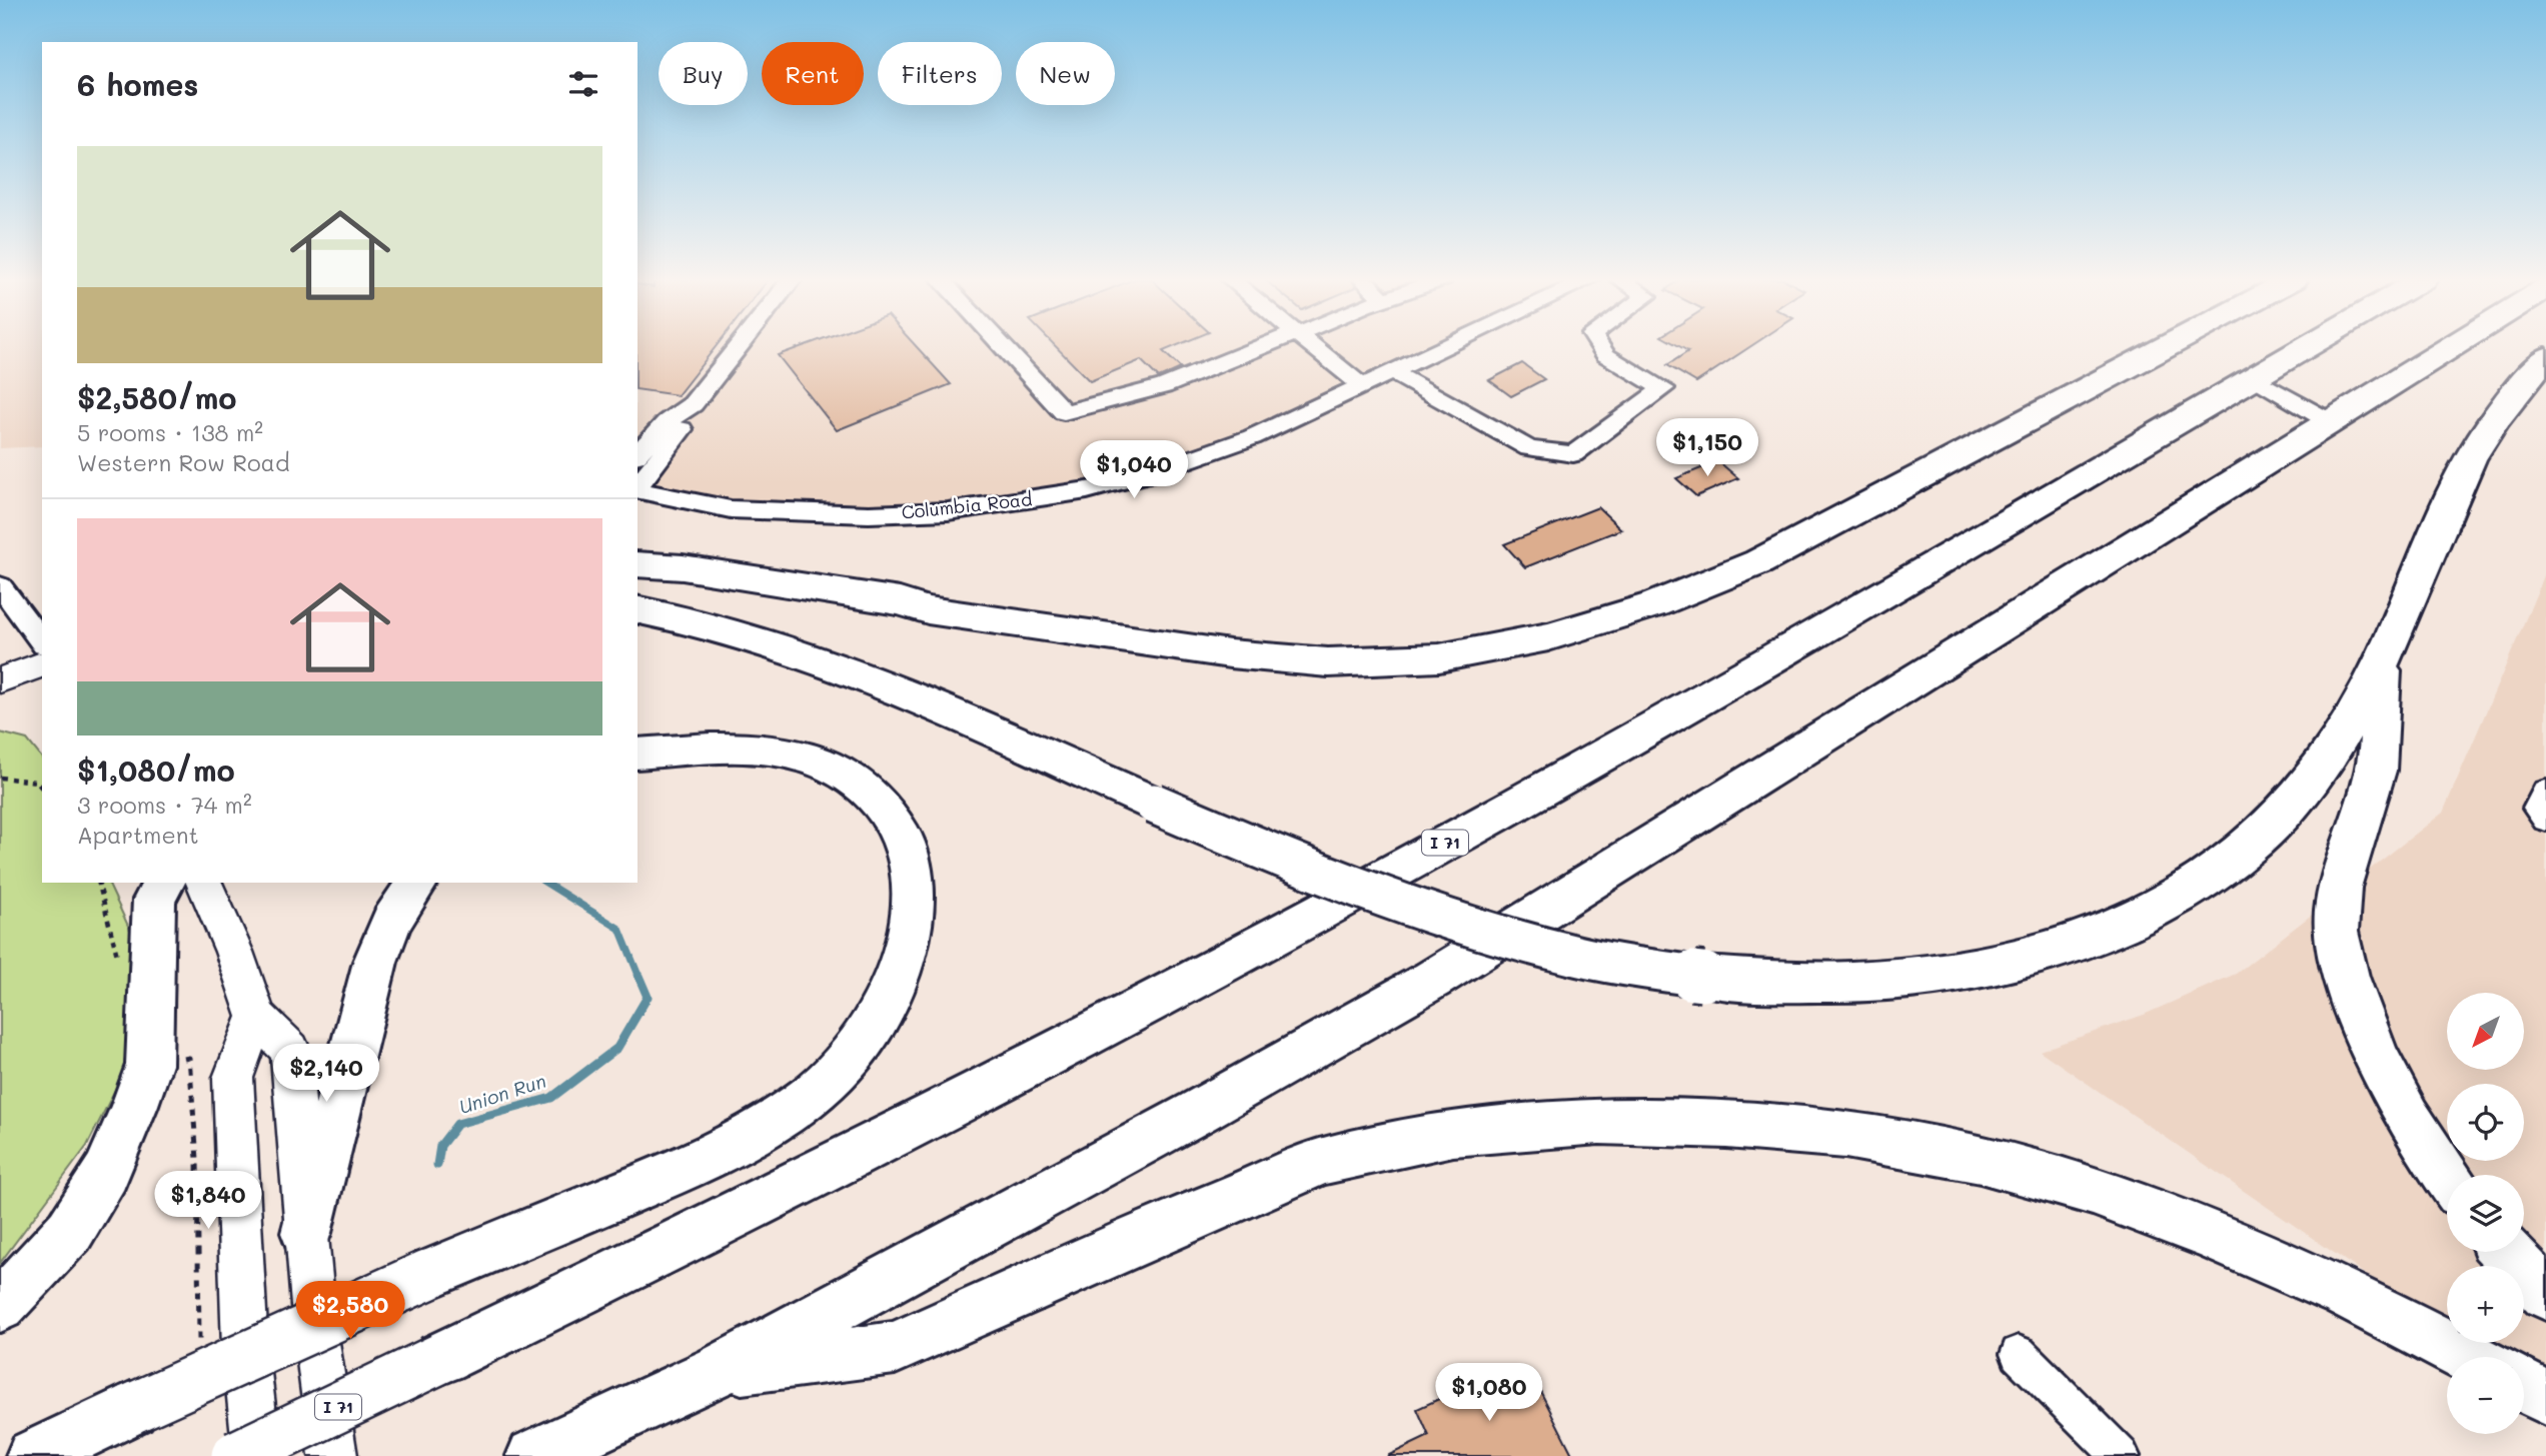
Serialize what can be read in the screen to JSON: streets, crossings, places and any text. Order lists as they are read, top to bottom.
{
  "streets": {
    "highway": ["I 71"],
    "street": ["Columbia Road"]
  },
  "water": ["Union Run"],
  "north": "bottom left",
  "page": {
    "chip": [
      "Buy",
      "Rent",
      "Filters",
      "New"
    ],
    "heading": "6 homes",
    "list": [
      {
        "name": "$2,580/mo",
        "note": "5 rooms · 138 m² · Western Row Road"
      },
      {
        "name": "$1,080/mo",
        "note": "3 rooms · 74 m² · Apartment"
      }
    ],
    "price": [
      "$1,150",
      "$1,040",
      "$2,140",
      "$1,840",
      "$2,580",
      "$1,080"
    ],
    "map_buttons": ["+", "−"]
  }
}
